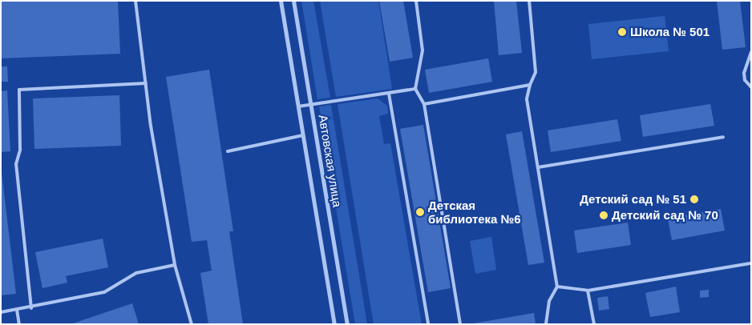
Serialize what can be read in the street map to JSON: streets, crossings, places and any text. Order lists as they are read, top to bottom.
{
  "streets": {
    "street": ["Автовская улица"]
  },
  "places": [
    "Школа № 501",
    "Детский сад № 51",
    "Детская библиотека №6",
    "Детский сад № 70"
  ]
}
